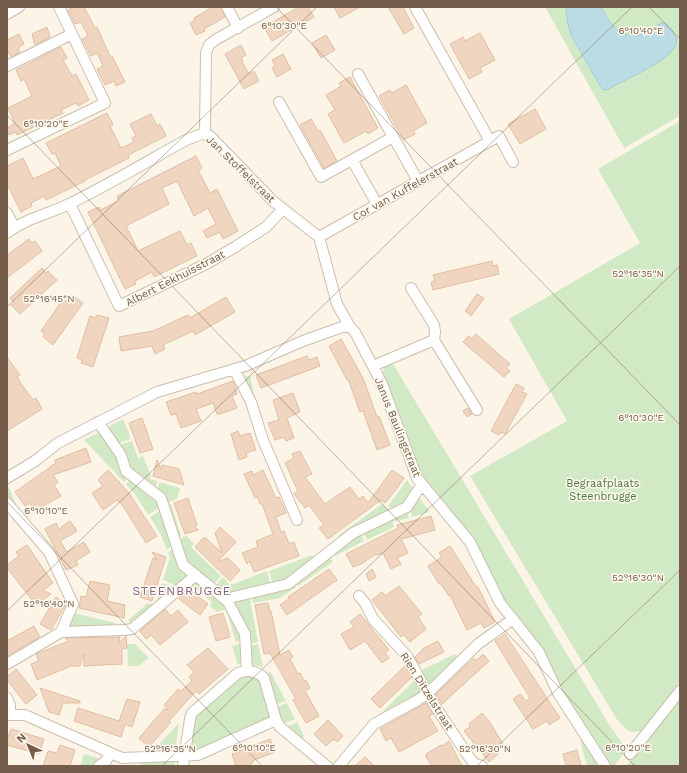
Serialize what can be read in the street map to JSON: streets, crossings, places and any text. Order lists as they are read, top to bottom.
{
  "streets": {
    "street": [
      "Jan Stoffelstraat",
      "Cor van Kuffelerstraat",
      "Albert Eekhuisstraat",
      "Janus Baulingstraat",
      "Rien Ditzelstraat"
    ]
  },
  "crossings": [
    ["Jan Stoffelstraat", "Cor van Kuffelerstraat"],
    ["Jan Stoffelstraat", "Albert Eekhuisstraat"]
  ],
  "districts": ["STEENBRUGGE"],
  "parks": ["Begraafplaats Steenbrugge"],
  "north": "top left",
  "coordinates": [
    "6°10'30\"E",
    "6°10'40\"E",
    "6°10'20\"E",
    "52°16'35\"N",
    "52°16'45\"N",
    "6°10'10\"E",
    "52°16'30\"N",
    "52°16'40\"N"
  ]
}
